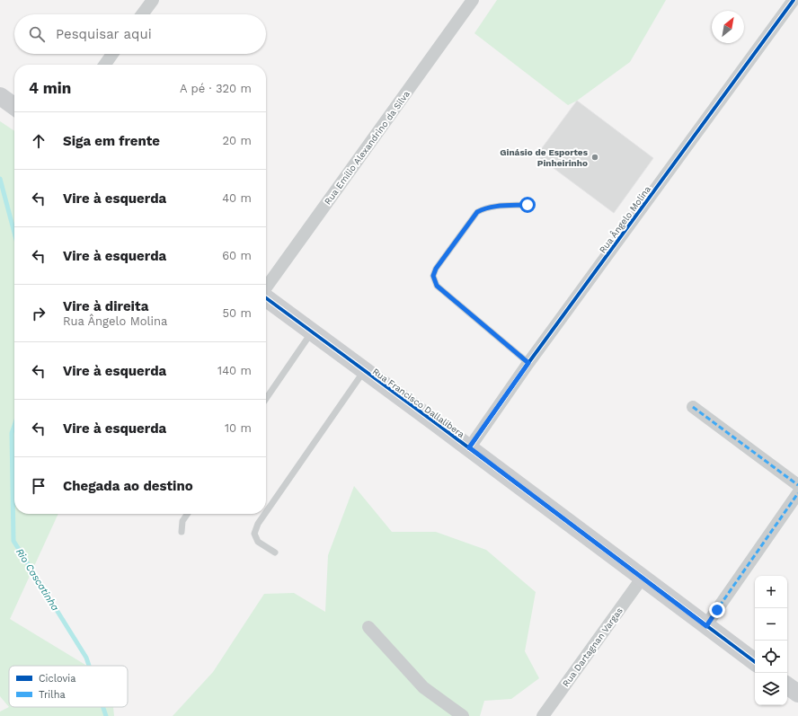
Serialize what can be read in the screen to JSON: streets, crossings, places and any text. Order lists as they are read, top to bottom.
{
  "streets": {
    "street": [
      "Rua Emílio Alexandrino da Silva",
      "Rua Ângelo Molina",
      "Rua Francisco Dallalibera",
      "Rua Dartagnan Vargas"
    ]
  },
  "crossings": [
    ["Rua Ângelo Molina", "Rua Francisco Dallalibera"],
    ["Rua Francisco Dallalibera", "Rua Dartagnan Vargas"]
  ],
  "water": ["Rio Cascatinha"],
  "places": ["Ginásio de Esportes Pinheirinho"],
  "legend": ["Ciclovia", "Trilha"],
  "north": "top right",
  "page": {
    "search": "Pesquisar aqui",
    "heading": ["4 min", "A pé · 320 m"],
    "list": [
      ["Siga em frente", "20 m"],
      ["Vire à esquerda", "40 m"],
      ["Vire à esquerda", "60 m"],
      ["Vire à direita", "Rua Ângelo Molina", "50 m"],
      ["Vire à esquerda", "140 m"],
      ["Vire à esquerda", "10 m"],
      "Chegada ao destino"
    ],
    "map_buttons": ["+", "−"]
  }
}
